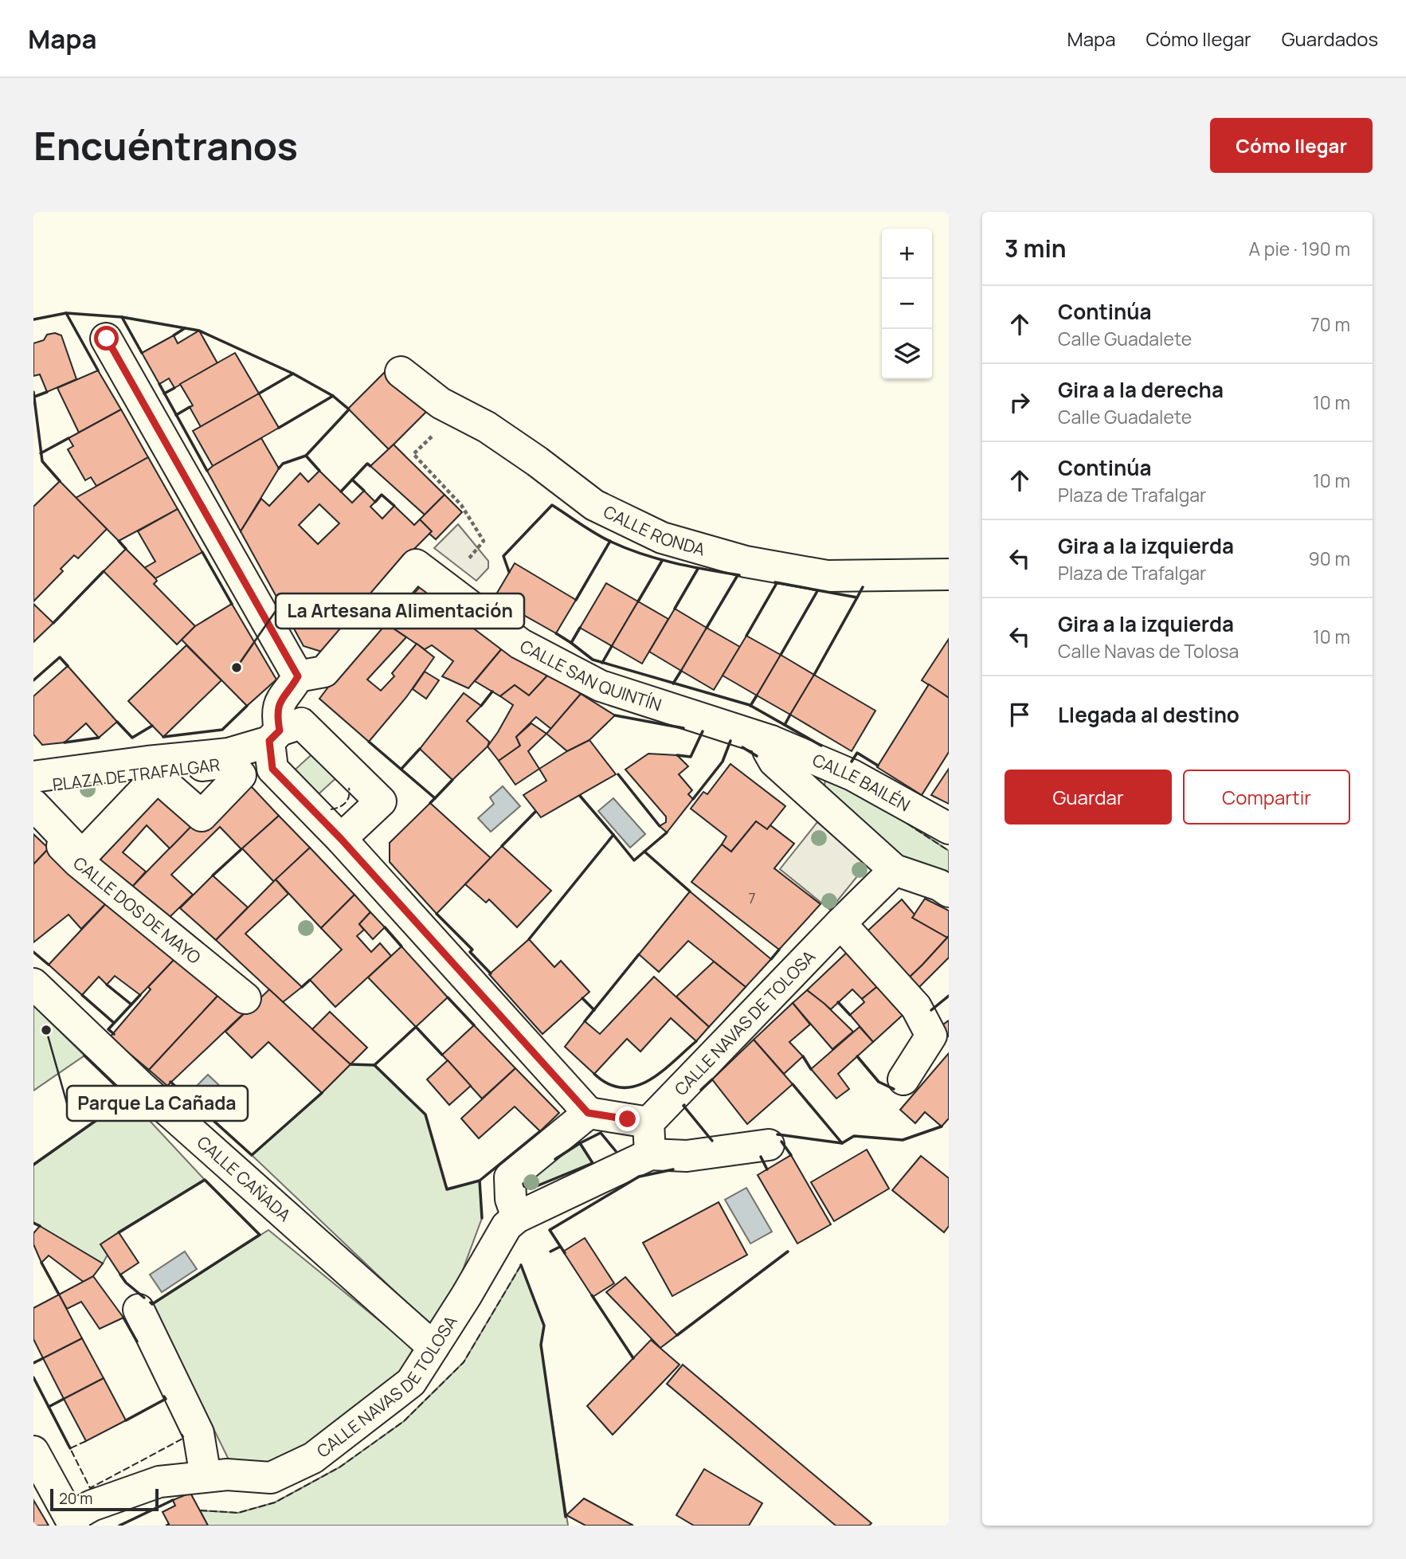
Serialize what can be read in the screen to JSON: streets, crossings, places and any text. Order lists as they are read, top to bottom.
{
  "streets": {
    "street": [
      "CALLE RONDA",
      "CALLE SAN QUINTÍN",
      "PLAZA DE TRAFALGAR",
      "CALLE BAILÉN",
      "CALLE DOS DE MAYO",
      "CALLE NAVAS DE TOLOSA",
      "CALLE CAÑADA"
    ]
  },
  "crossings": [
    ["CALLE SAN QUINTÍN", "CALLE BAILÉN"],
    ["CALLE NAVAS DE TOLOSA", "CALLE CAÑADA"]
  ],
  "places": ["La Artesana Alimentación", "Parque La Cañada"],
  "house_numbers": ["7"],
  "scale_bar": "20 m",
  "page": {
    "header": "Mapa",
    "nav": ["Mapa", "Cómo llegar", "Guardados"],
    "buttons": [
      "Cómo llegar",
      ["Guardar", "Compartir"]
    ],
    "title": "Encuéntranos",
    "heading": ["3 min", "A pie · 190 m"],
    "map_buttons": ["+", "−"],
    "list": [
      ["Continúa", "Calle Guadalete", "70 m"],
      ["Gira a la derecha", "Calle Guadalete", "10 m"],
      ["Continúa", "Plaza de Trafalgar", "10 m"],
      ["Gira a la izquierda", "Plaza de Trafalgar", "90 m"],
      ["Gira a la izquierda", "Calle Navas de Tolosa", "10 m"],
      "Llegada al destino"
    ],
    "scale": "20 m"
  }
}
